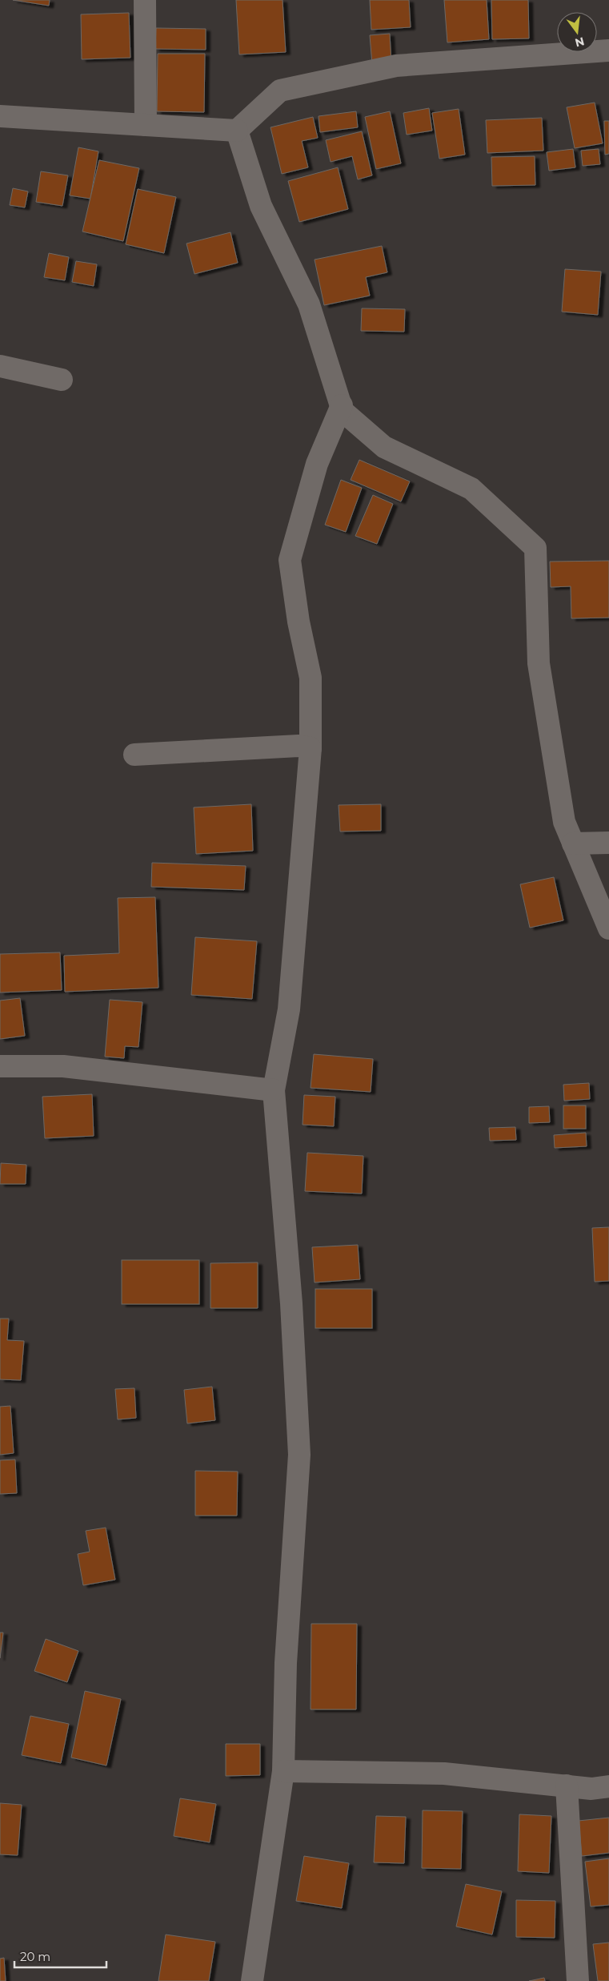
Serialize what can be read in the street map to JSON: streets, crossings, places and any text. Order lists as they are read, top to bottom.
{
  "scale_bar": "20 m",
  "north": "bottom"
}
